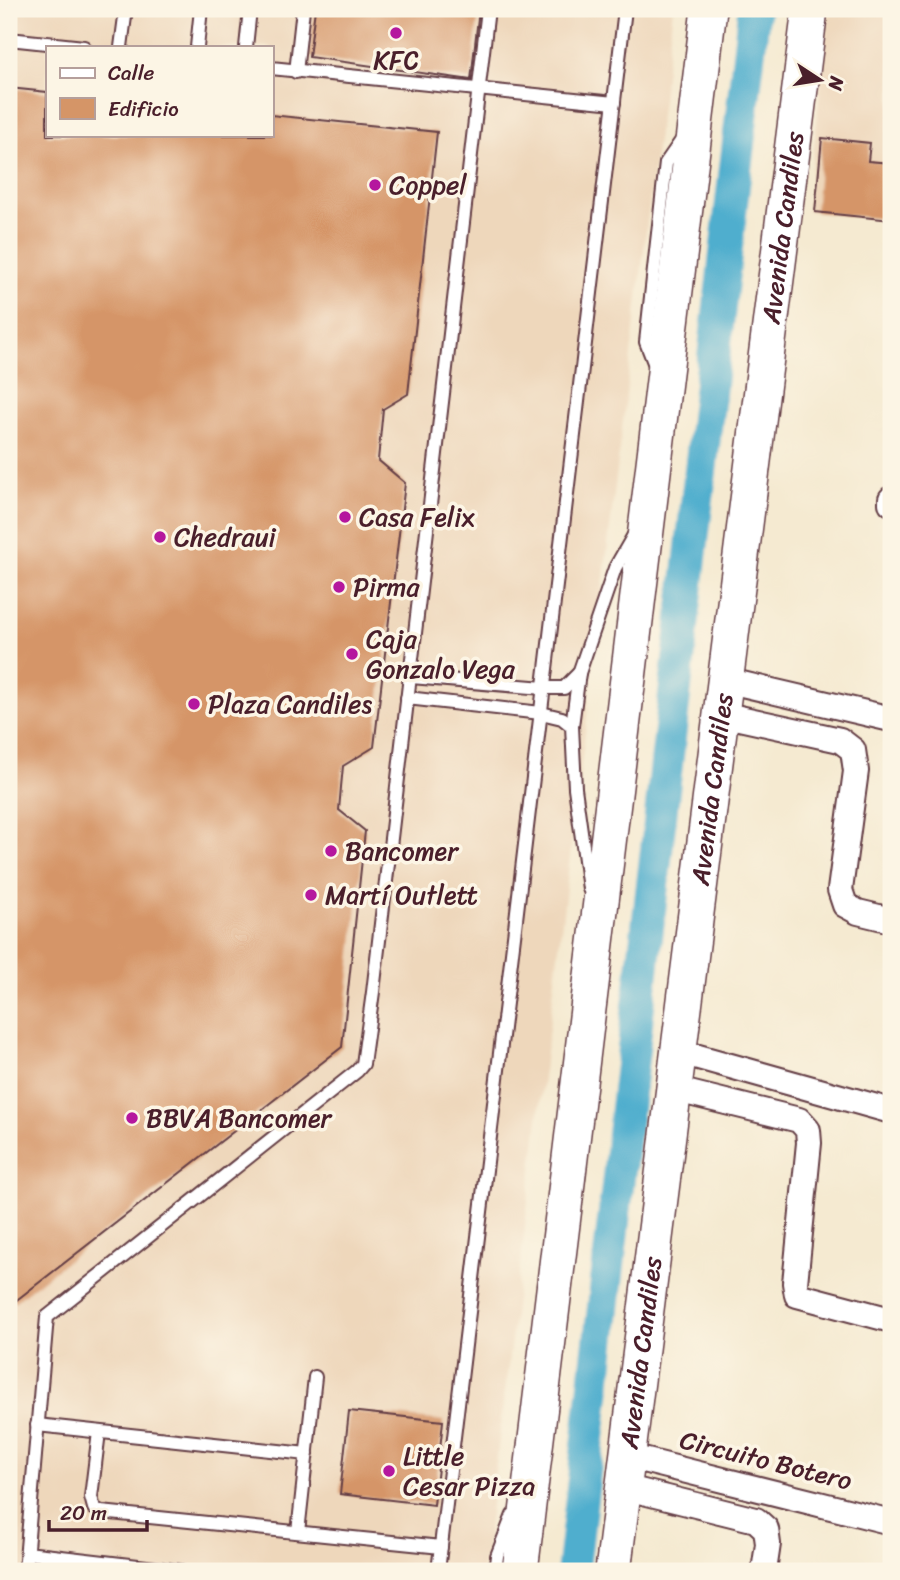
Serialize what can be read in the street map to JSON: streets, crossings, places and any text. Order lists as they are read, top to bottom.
{
  "streets": {
    "main road": ["Avenida Candiles"],
    "street": ["Circuito Botero"]
  },
  "crossings": [
    ["Avenida Candiles", "Circuito Botero"]
  ],
  "places": [
    "KFC",
    "Coppel",
    "Casa Felix",
    "Chedraui",
    "Pirma",
    "Caja Gonzalo Vega",
    "Plaza Candiles",
    "Bancomer",
    "Martí Outlett",
    "BBVA Bancomer",
    "Little Cesar Pizza"
  ],
  "legend": ["Calle", "Edificio"],
  "scale_bar": "20 m",
  "north": "right"
}
